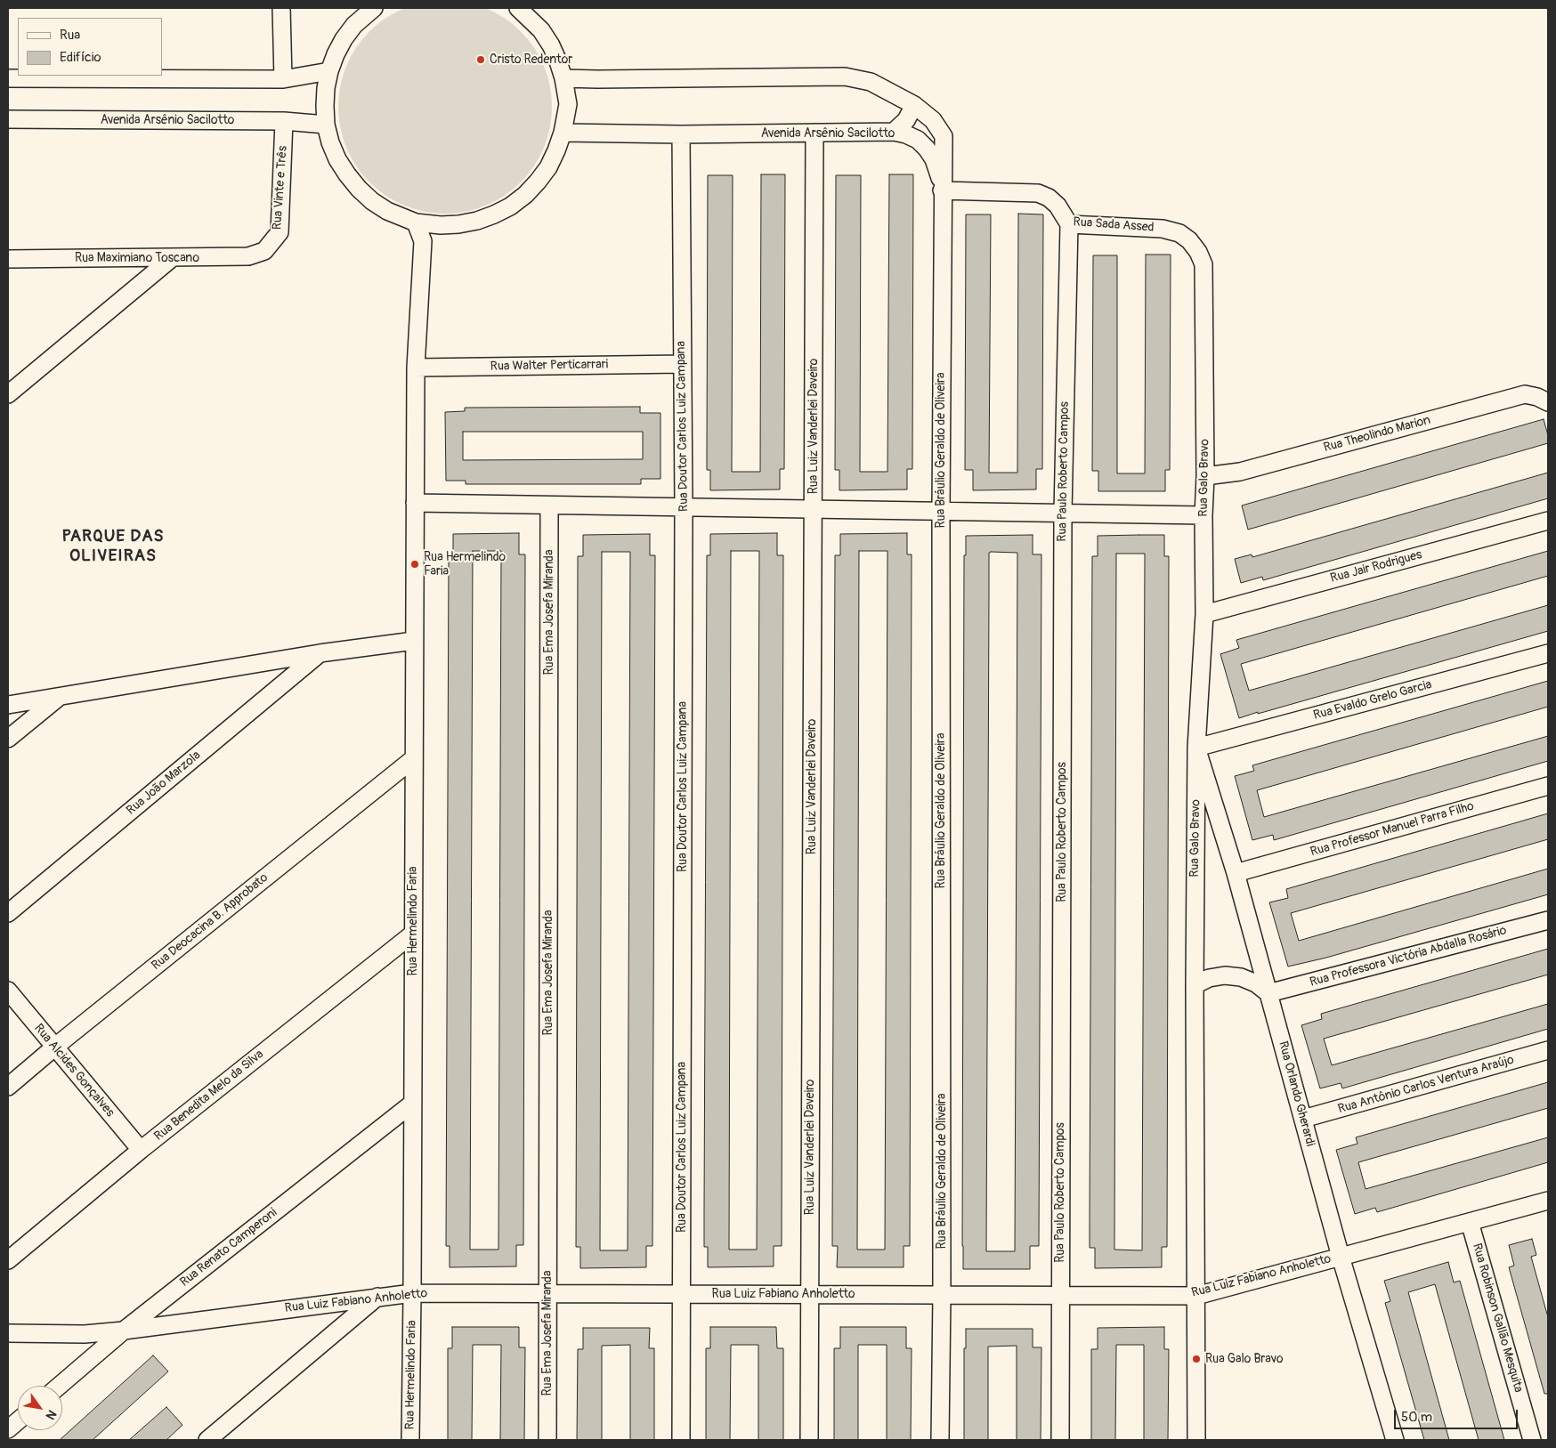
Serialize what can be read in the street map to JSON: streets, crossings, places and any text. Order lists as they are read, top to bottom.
{
  "streets": {
    "street": [
      "Avenida Arsênio Sacilotto",
      "Rua Vinte e Três",
      "Rua Sada Assed",
      "Rua Maximiano Toscano",
      "Rua Walter Perticarrari",
      "Rua Doutor Carlos Luiz Campana",
      "Rua Luiz Vanderlei Daveiro",
      "Rua Theolindo Marion",
      "Rua Bráulio Geraldo de Oliveira",
      "Rua Paulo Roberto Campos",
      "Rua Galo Bravo",
      "Rua Jair Rodrigues",
      "Rua Ema Josefa Miranda",
      "Rua Evaldo Grelo Garcia",
      "Rua João Marzola",
      "Rua Professor Manuel Parra Filho",
      "Rua Hermelindo Faria",
      "Rua Deocacina B. Approbato",
      "Rua Professora Victória Abdalla Rosário",
      "Rua Alcides Gonçalves",
      "Rua Antônio Carlos Ventura Araújo",
      "Rua Orlando Gherardi",
      "Rua Benedita Melo da Silva",
      "Rua Renato Camperoni",
      "Rua Luiz Fabiano Anholetto",
      "Rua Robinson Gallão Mesquita"
    ]
  },
  "crossings": [
    ["Avenida Arsênio Sacilotto", "Rua Vinte e Três"],
    ["Avenida Arsênio Sacilotto", "Rua Sada Assed"],
    ["Avenida Arsênio Sacilotto", "Rua Doutor Carlos Luiz Campana"],
    ["Avenida Arsênio Sacilotto", "Rua Luiz Vanderlei Daveiro"],
    ["Avenida Arsênio Sacilotto", "Rua Bráulio Geraldo de Oliveira"],
    ["Rua Vinte e Três", "Rua Maximiano Toscano"],
    ["Rua Sada Assed", "Rua Bráulio Geraldo de Oliveira"],
    ["Rua Sada Assed", "Rua Paulo Roberto Campos"],
    ["Rua Sada Assed", "Rua Galo Bravo"],
    ["Rua Walter Perticarrari", "Rua Doutor Carlos Luiz Campana"],
    ["Rua Walter Perticarrari", "Rua Hermelindo Faria"],
    ["Rua Doutor Carlos Luiz Campana", "Rua Luiz Fabiano Anholetto"],
    ["Rua Luiz Vanderlei Daveiro", "Rua Luiz Fabiano Anholetto"],
    ["Rua Theolindo Marion", "Rua Galo Bravo"],
    ["Rua Bráulio Geraldo de Oliveira", "Rua Luiz Fabiano Anholetto"],
    ["Rua Paulo Roberto Campos", "Rua Luiz Fabiano Anholetto"],
    ["Rua Galo Bravo", "Rua Jair Rodrigues"],
    ["Rua Galo Bravo", "Rua Evaldo Grelo Garcia"],
    ["Rua Galo Bravo", "Rua Orlando Gherardi"],
    ["Rua Galo Bravo", "Rua Luiz Fabiano Anholetto"],
    ["Rua Ema Josefa Miranda", "Rua Luiz Fabiano Anholetto"],
    ["Rua Evaldo Grelo Garcia", "Rua Orlando Gherardi"],
    ["Rua Professor Manuel Parra Filho", "Rua Orlando Gherardi"],
    ["Rua Hermelindo Faria", "Rua Deocacina B. Approbato"],
    ["Rua Hermelindo Faria", "Rua Benedita Melo da Silva"],
    ["Rua Hermelindo Faria", "Rua Renato Camperoni"],
    ["Rua Hermelindo Faria", "Rua Luiz Fabiano Anholetto"],
    ["Rua Deocacina B. Approbato", "Rua Alcides Gonçalves"],
    ["Rua Professora Victória Abdalla Rosário", "Rua Orlando Gherardi"],
    ["Rua Alcides Gonçalves", "Rua Benedita Melo da Silva"],
    ["Rua Antônio Carlos Ventura Araújo", "Rua Orlando Gherardi"],
    ["Rua Orlando Gherardi", "Rua Luiz Fabiano Anholetto"],
    ["Rua Renato Camperoni", "Rua Luiz Fabiano Anholetto"],
    ["Rua Luiz Fabiano Anholetto", "Rua Robinson Gallão Mesquita"]
  ],
  "districts": ["PARQUE DAS OLIVEIRAS"],
  "places": ["Cristo Redentor", "Rua Hermelindo Faria", "Rua Galo Bravo"],
  "legend": ["Rua", "Edifício"],
  "scale_bar": "50 m",
  "north": "bottom right"
}
